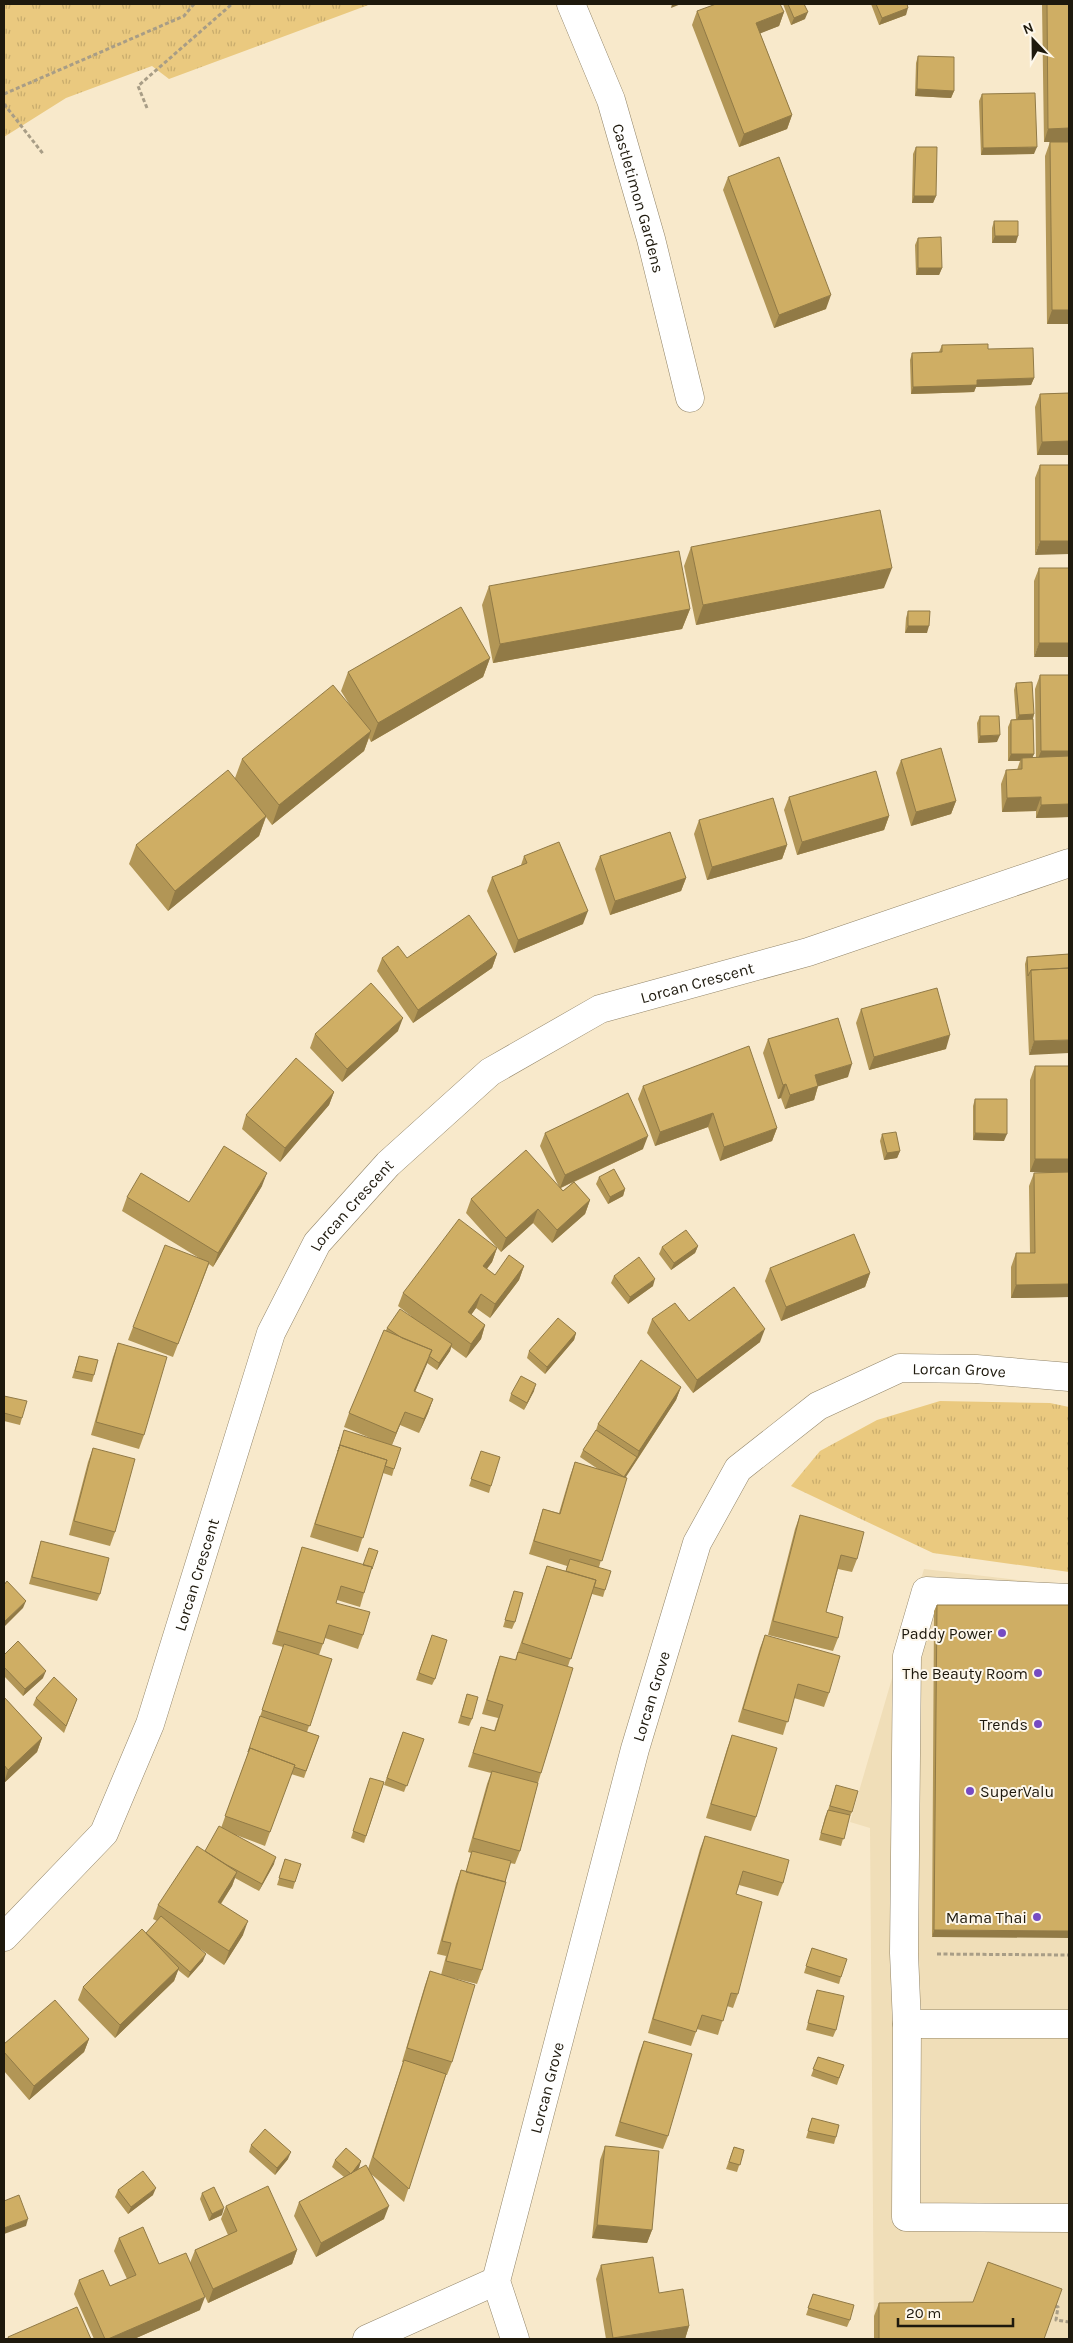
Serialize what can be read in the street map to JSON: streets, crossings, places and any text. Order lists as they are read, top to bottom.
{
  "streets": {
    "street": ["Castletimon Gardens", "Lorcan Crescent", "Lorcan Grove"]
  },
  "places": [
    "Paddy Power",
    "The Beauty Room",
    "Trends",
    "SuperValu",
    "Mama Thai"
  ],
  "scale_bar": "20 m",
  "north": "top"
}
